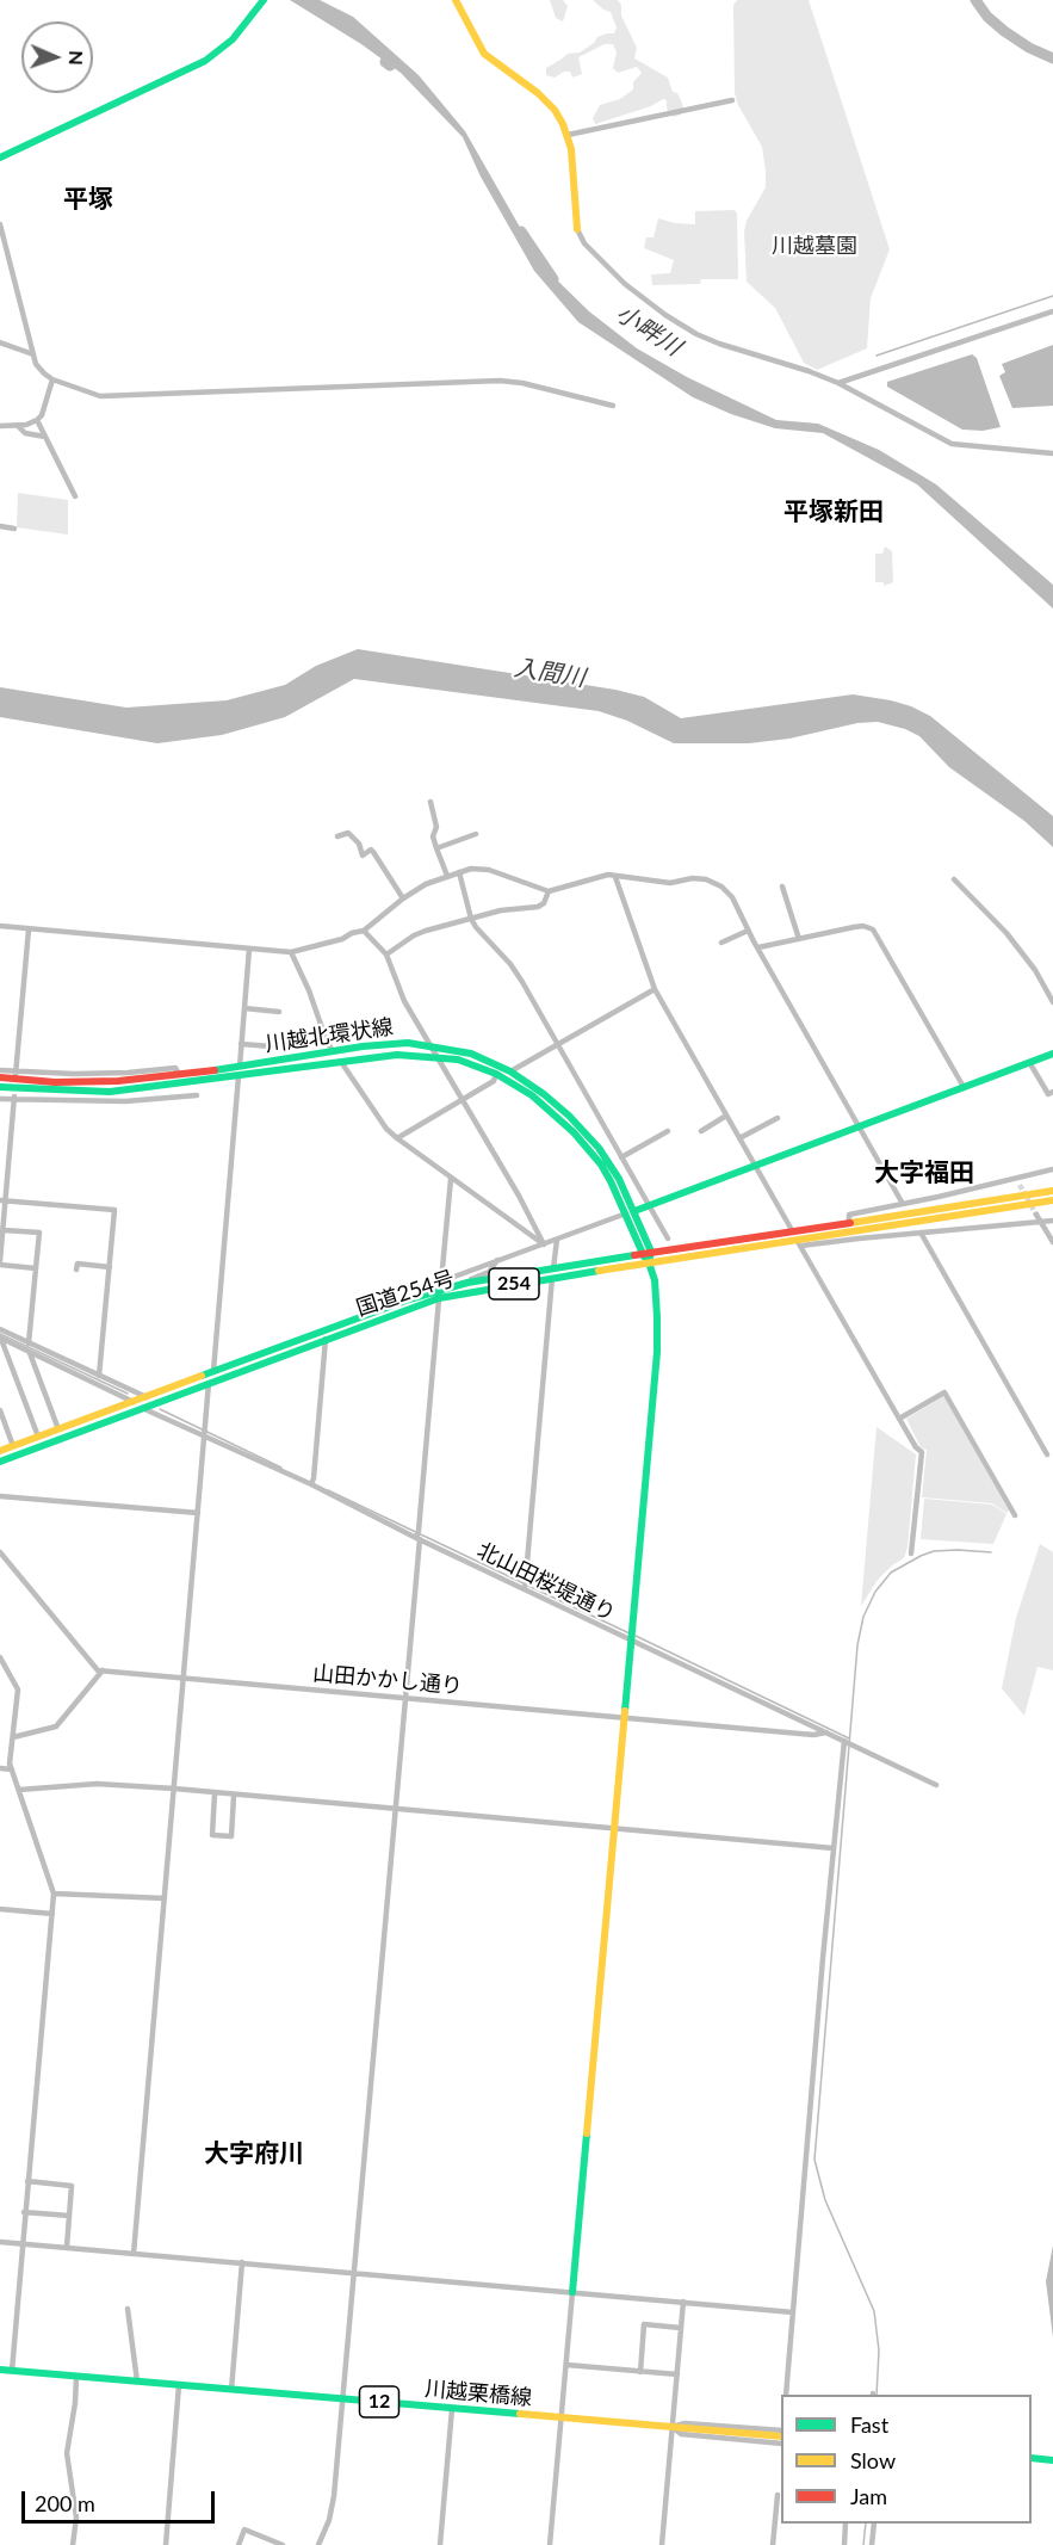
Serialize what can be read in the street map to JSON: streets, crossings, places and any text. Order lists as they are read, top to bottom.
{
  "streets": {
    "main road": [
      "川越北環状線",
      "254",
      "国道254号",
      "川越栗橋線",
      "12"
    ],
    "street": ["北山田桜堤通り", "山田かかし通り"]
  },
  "crossings": [
    ["川越北環状線", "国道254号"],
    ["国道254号", "北山田桜堤通り"],
    ["北山田桜堤通り", "山田かかし通り"]
  ],
  "districts": [
    "平塚",
    "平塚新田",
    "大字福田",
    "大字府川"
  ],
  "water": ["小畔川", "入間川"],
  "parks": ["川越墓園"],
  "legend": ["Fast", "Slow", "Jam"],
  "scale_bar": "200 m",
  "north": "right"
}
